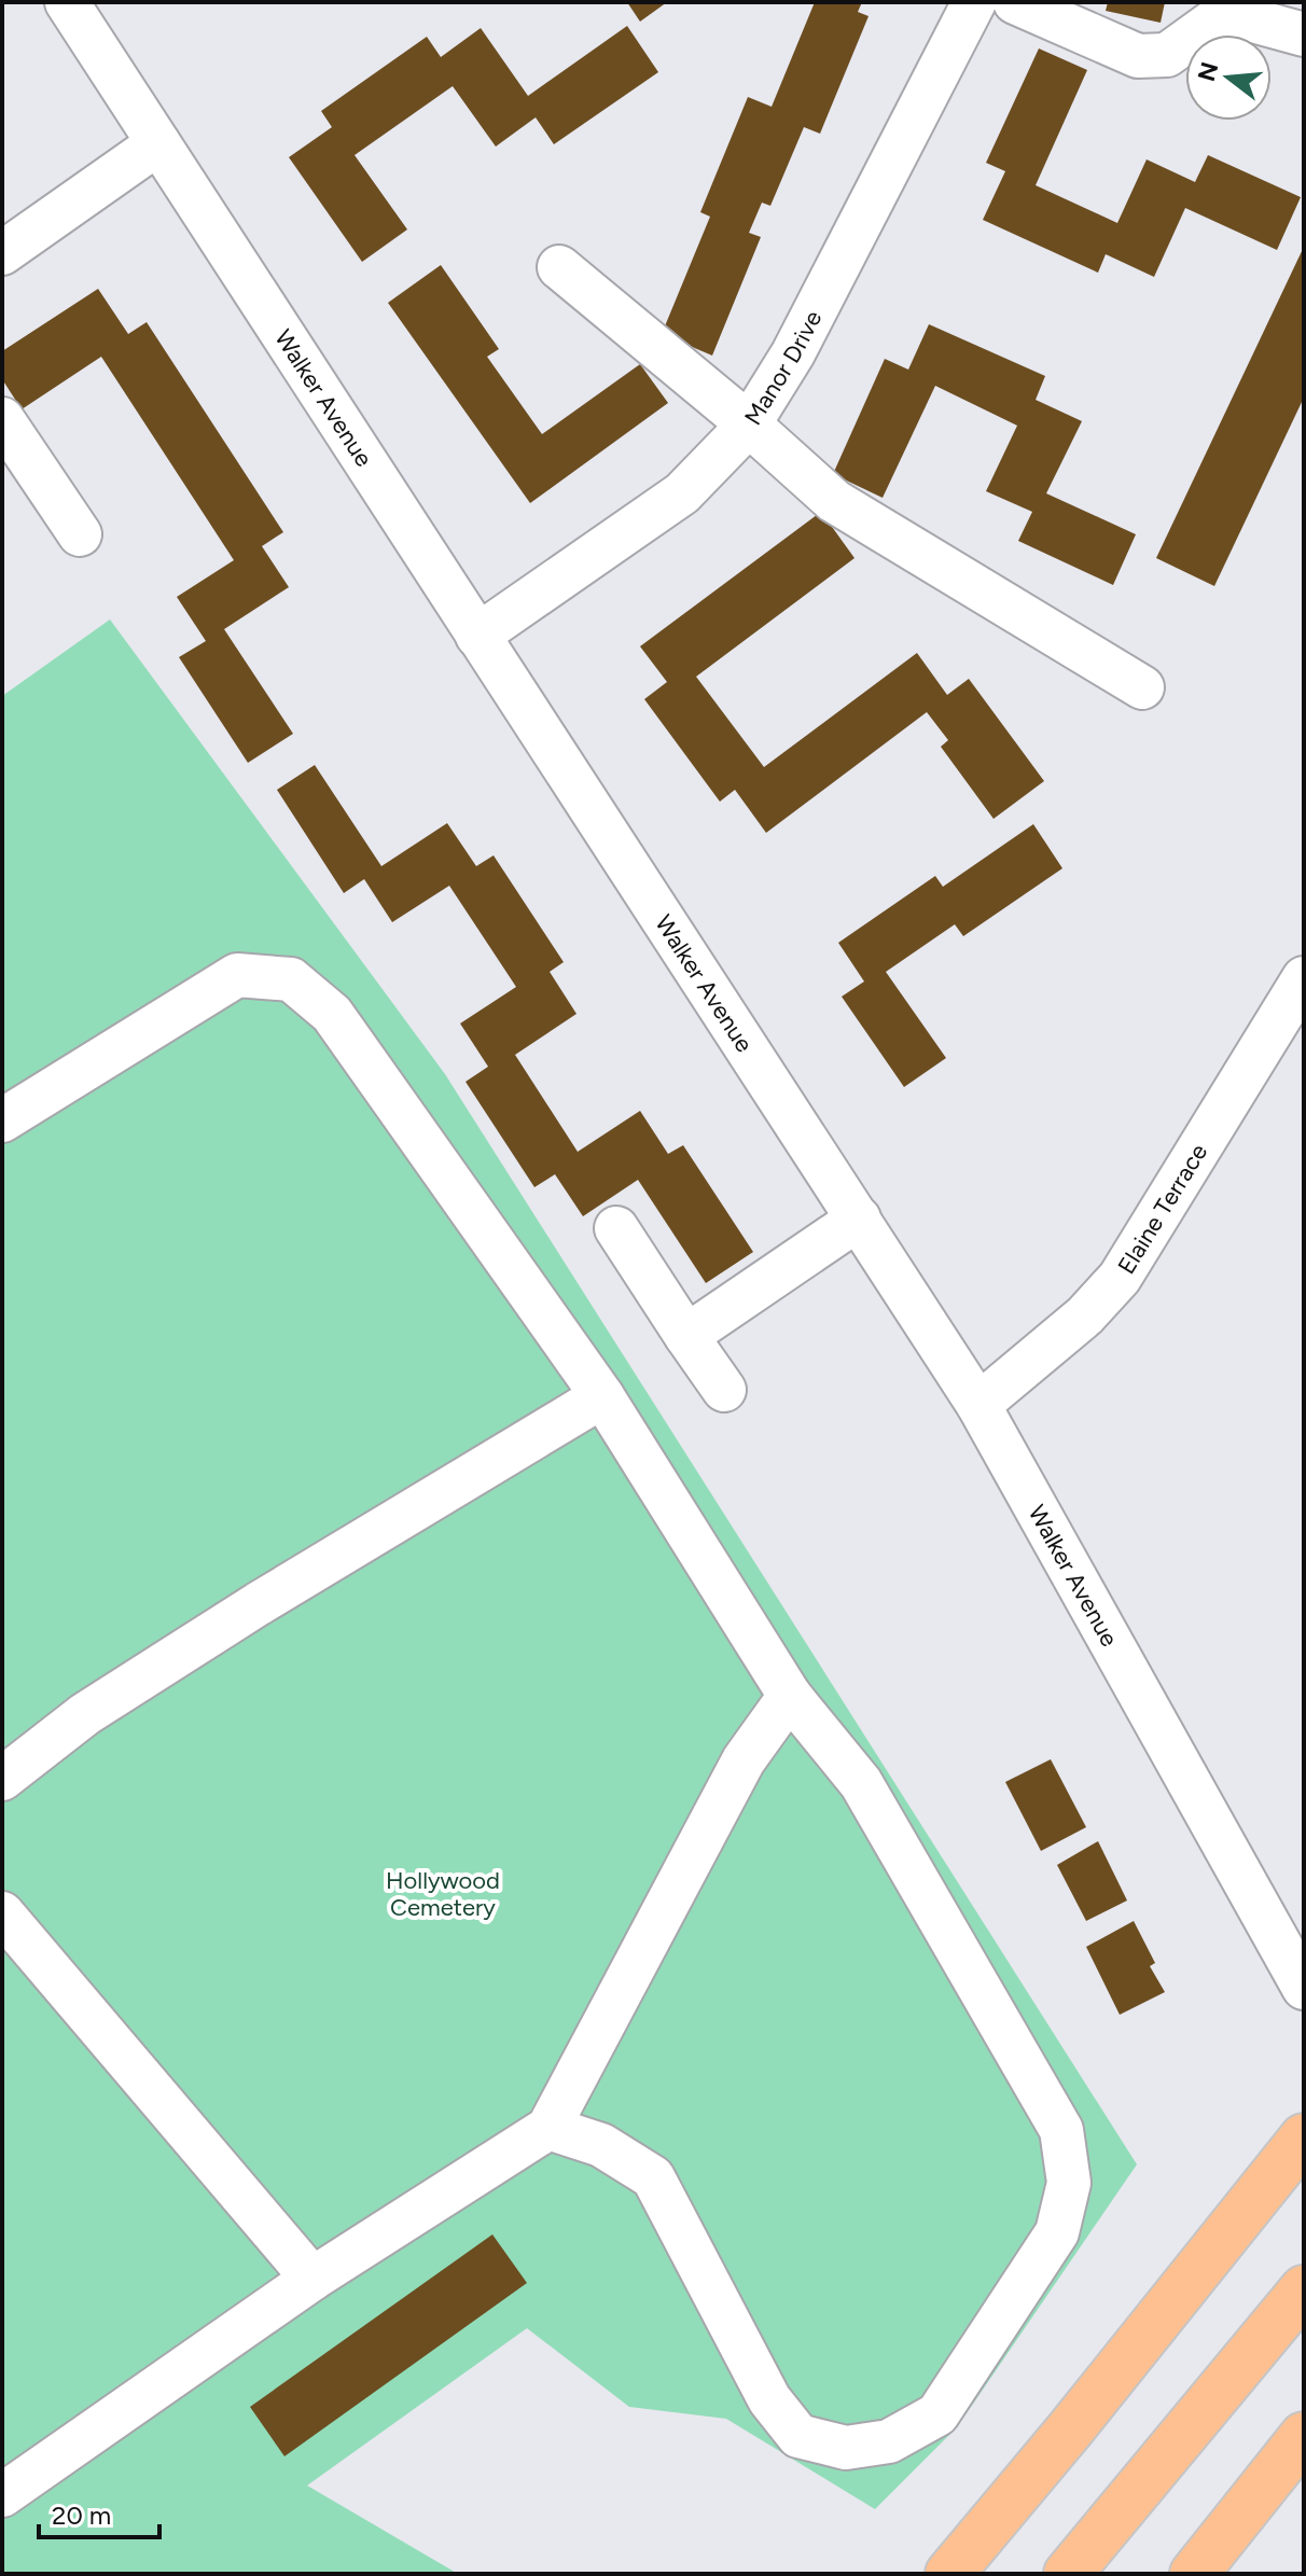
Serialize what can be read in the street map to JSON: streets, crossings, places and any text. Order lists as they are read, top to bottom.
{
  "streets": {
    "street": ["Manor Drive", "Walker Avenue", "Elaine Terrace"]
  },
  "crossings": [
    ["Manor Drive", "Walker Avenue"],
    ["Walker Avenue", "Elaine Terrace"]
  ],
  "parks": ["Hollywood Cemetery"],
  "scale_bar": "20 m",
  "north": "left"
}
